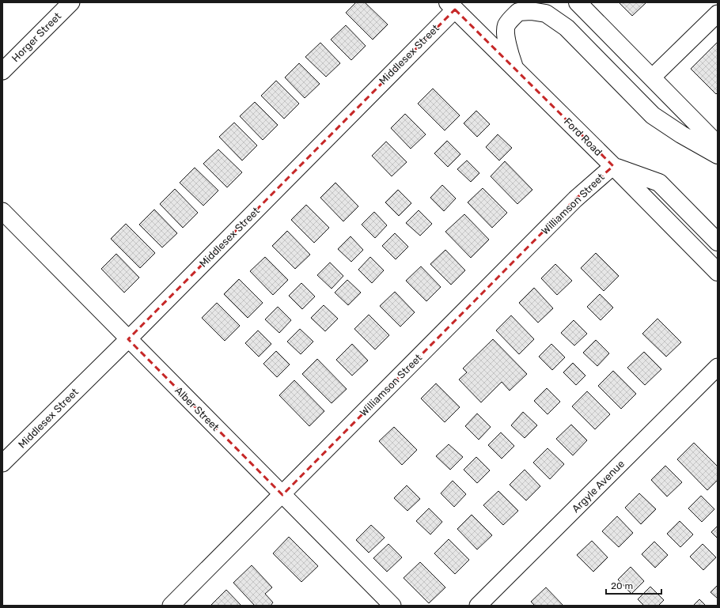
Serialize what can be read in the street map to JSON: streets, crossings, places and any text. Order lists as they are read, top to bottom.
{
  "streets": {
    "main road": ["Ford Road"],
    "street": [
      "Horger Street",
      "Middlesex Street",
      "Williamson Street",
      "Alber Street",
      "Argyle Avenue"
    ]
  },
  "crossings": [
    ["Middlesex Street", "Ford Road"],
    ["Middlesex Street", "Alber Street"],
    ["Ford Road", "Williamson Street"],
    ["Williamson Street", "Alber Street"]
  ],
  "scale_bar": "20 m"
}
